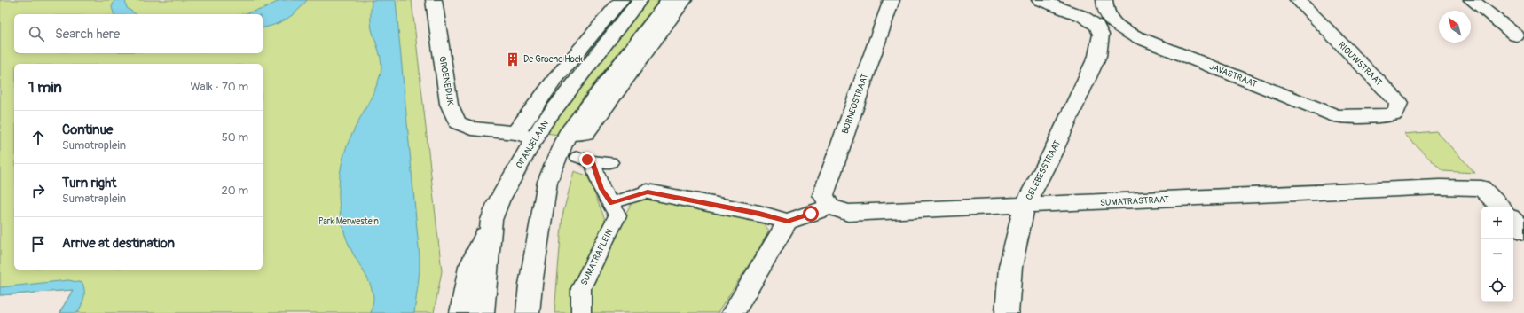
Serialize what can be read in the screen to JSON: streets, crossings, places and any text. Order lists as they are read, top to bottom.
{
  "streets": {
    "street": [
      "RIOUWSTRAAT",
      "JAVASTRAAT",
      "GROENEDIJK",
      "BORNEOSTRAAT",
      "ORANJELAAN",
      "CELEBESSTRAAT",
      "SUMATRASTRAAT",
      "SUMATRAPLEIN"
    ]
  },
  "crossings": [
    ["RIOUWSTRAAT", "JAVASTRAAT"],
    ["GROENEDIJK", "ORANJELAAN"],
    ["BORNEOSTRAAT", "SUMATRASTRAAT"],
    ["CELEBESSTRAAT", "SUMATRASTRAAT"]
  ],
  "parks": ["Park Merwestein"],
  "places": {
    "building": ["De Groene Hoek"]
  },
  "north": "top left",
  "page": {
    "search": "Search here",
    "heading": ["1 min", "Walk · 70 m"],
    "list": [
      ["Continue", "Sumatraplein", "50 m"],
      ["Turn right", "Sumatraplein", "20 m"],
      "Arrive at destination"
    ],
    "map_buttons": ["+", "−"]
  }
}
